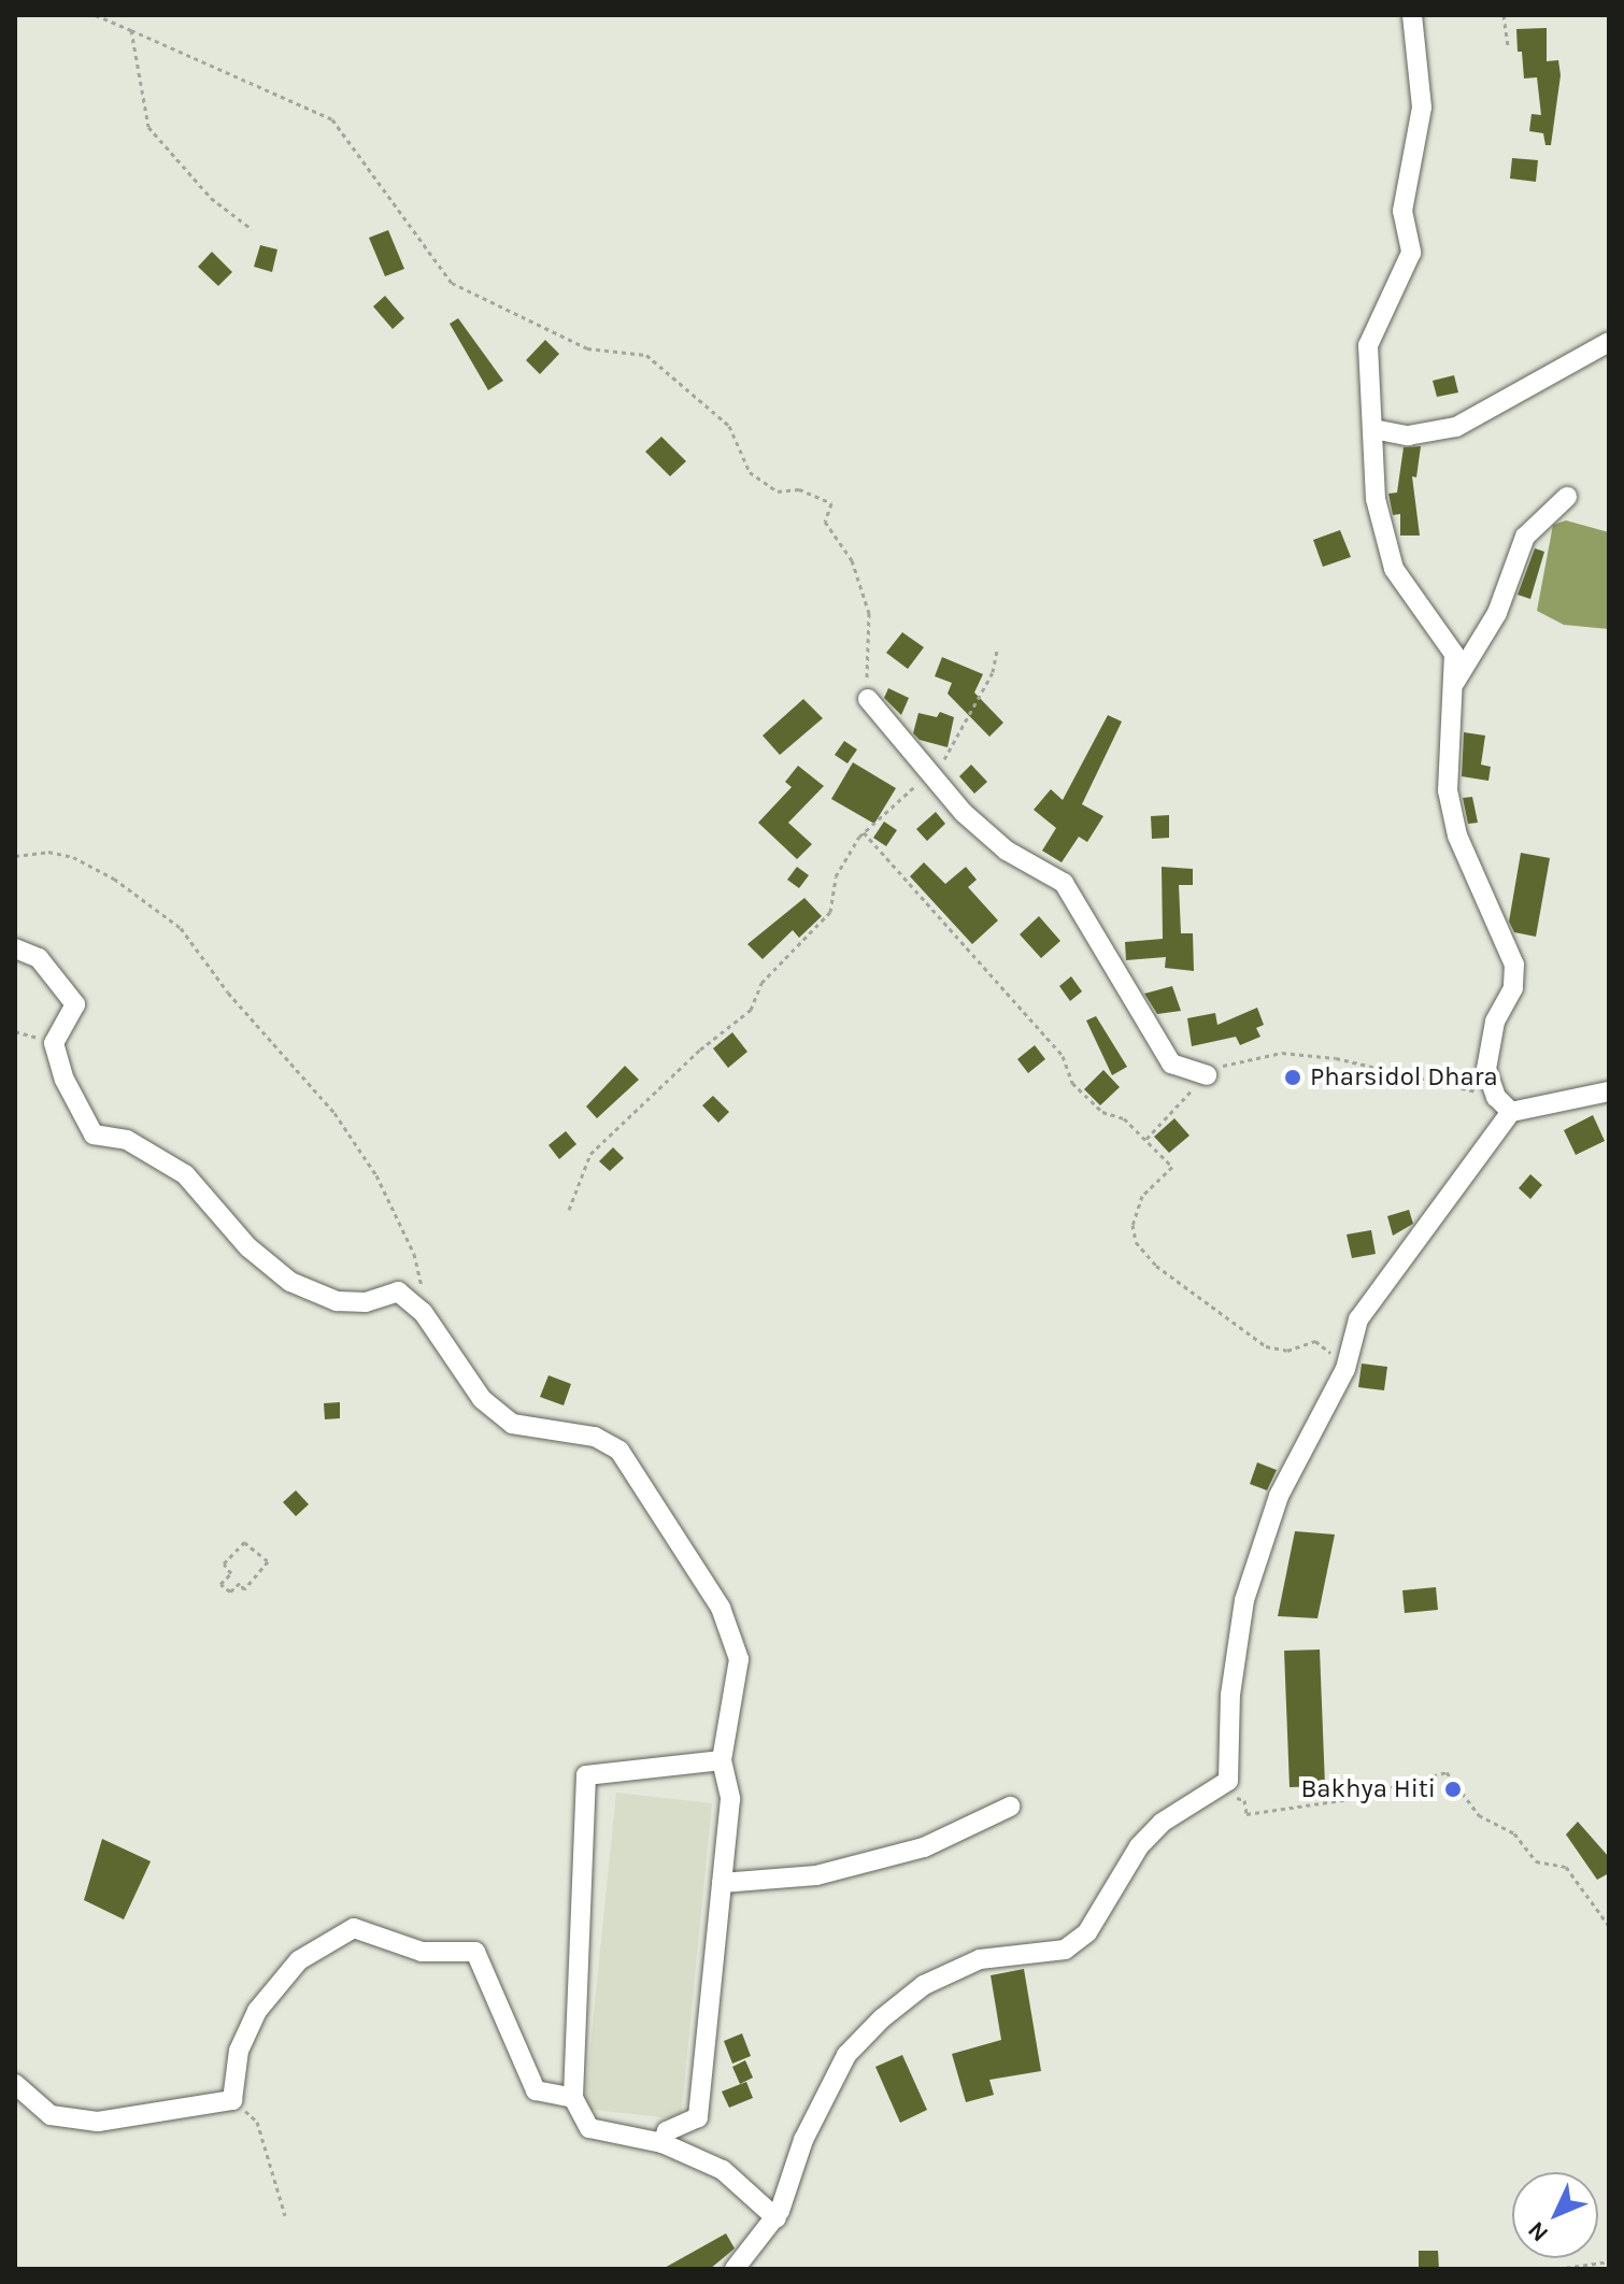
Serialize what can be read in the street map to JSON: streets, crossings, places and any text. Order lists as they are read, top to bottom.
{
  "places": ["Pharsidol Dhara", "Bakhya Hiti"],
  "north": "bottom left"
}
